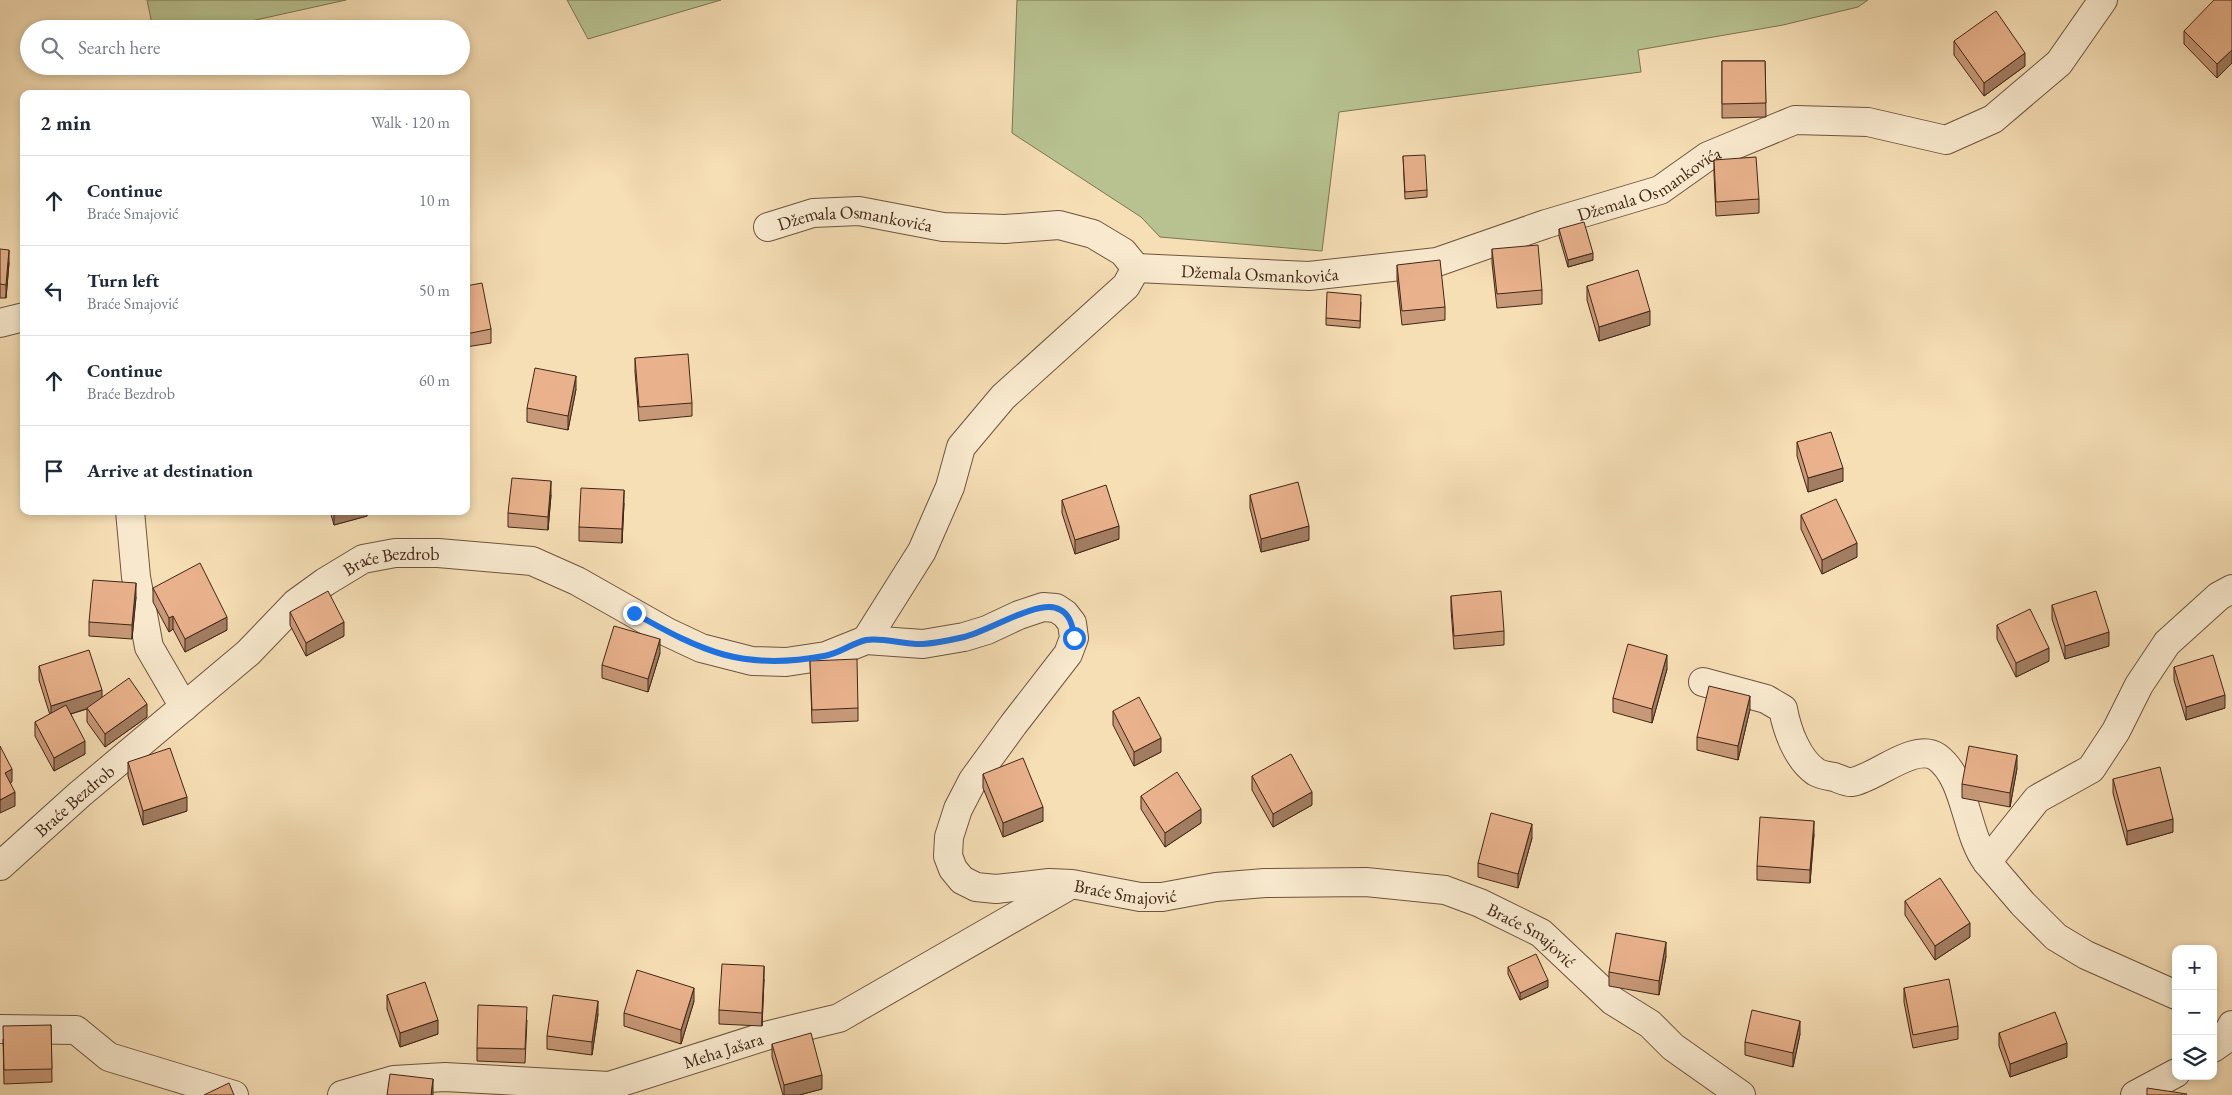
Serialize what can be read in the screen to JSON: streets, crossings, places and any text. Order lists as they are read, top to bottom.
{
  "streets": {
    "street": [
      "Džemala Osmankovića",
      "Braće Bezdrob",
      "Braće Smajović",
      "Meha Jašara"
    ]
  },
  "crossings": [
    ["Braće Bezdrob", "Braće Smajović"],
    ["Braće Smajović", "Meha Jašara"]
  ],
  "page": {
    "search": "Search here",
    "heading": ["2 min", "Walk · 120 m"],
    "list": [
      ["Continue", "Braće Smajović", "10 m"],
      ["Turn left", "Braće Smajović", "50 m"],
      ["Continue", "Braće Bezdrob", "60 m"],
      "Arrive at destination"
    ],
    "map_buttons": ["+", "−"]
  }
}
